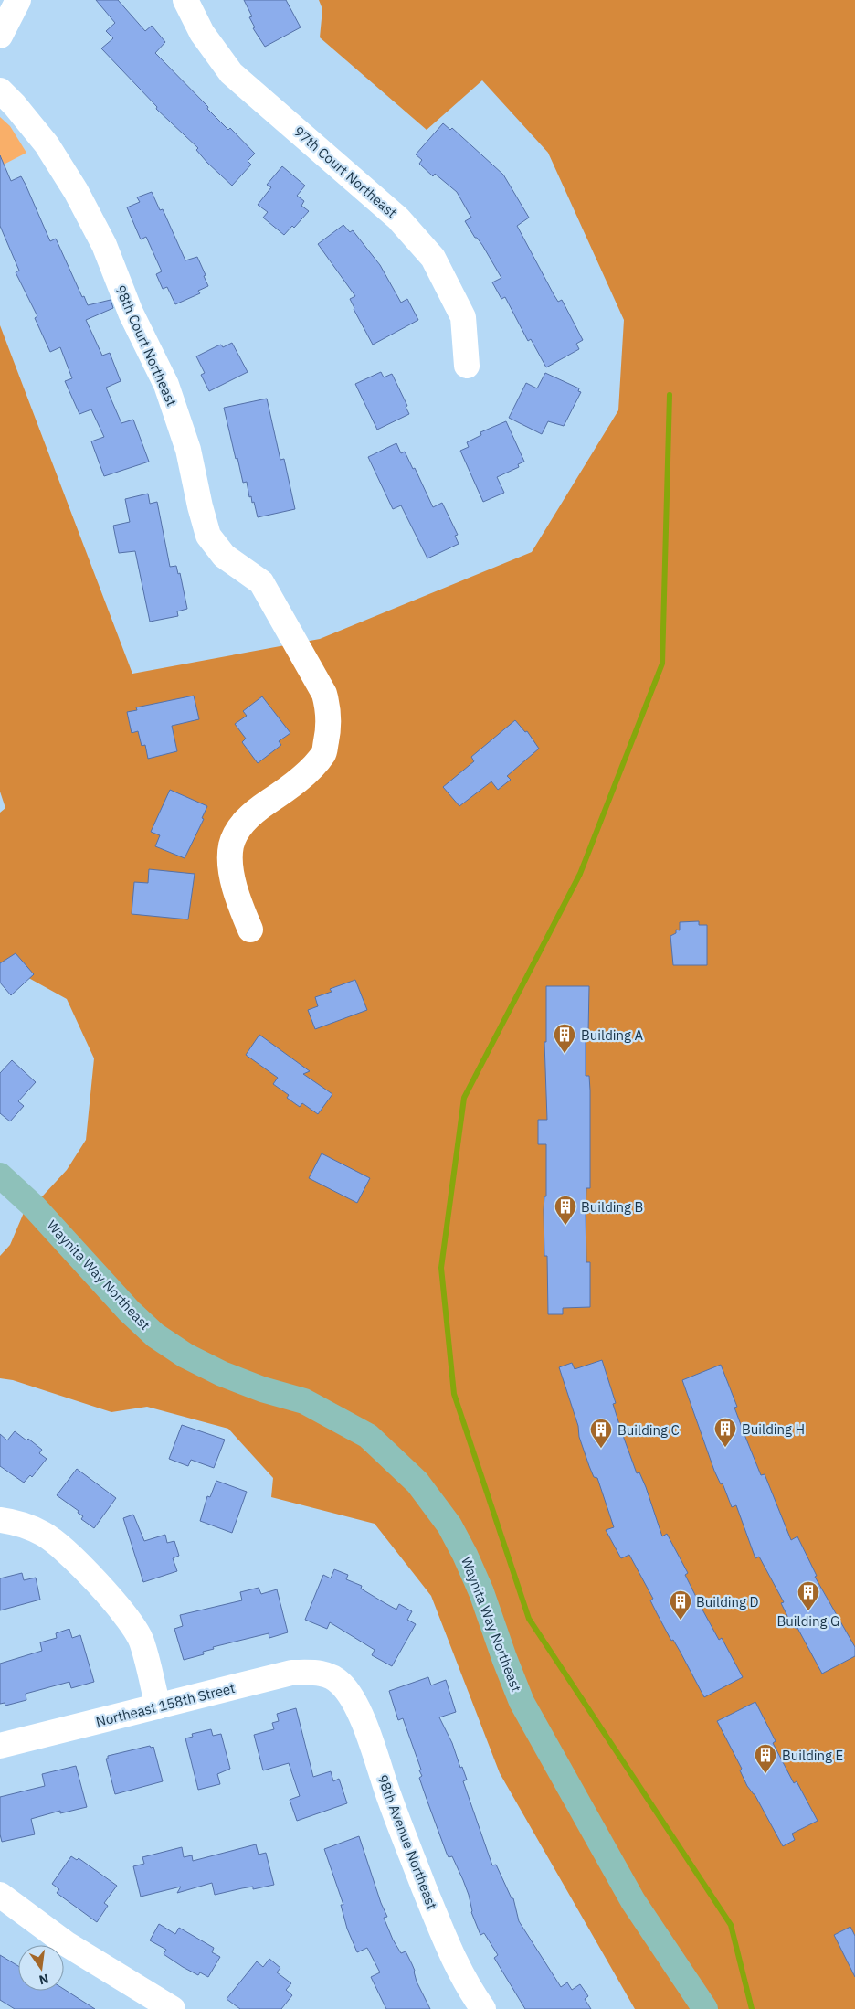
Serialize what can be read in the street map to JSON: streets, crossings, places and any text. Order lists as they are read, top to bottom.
{
  "streets": {
    "main road": ["Waynita Way Northeast"],
    "street": [
      "97th Court Northeast",
      "98th Court Northeast",
      "Northeast 158th Street",
      "98th Avenue Northeast"
    ]
  },
  "crossings": [
    ["Northeast 158th Street", "98th Avenue Northeast"]
  ],
  "places": {
    "building": [
      "Building A",
      "Building B",
      "Building H",
      "Building C",
      "Building G",
      "Building D",
      "Building E"
    ]
  },
  "north": "bottom"
}
